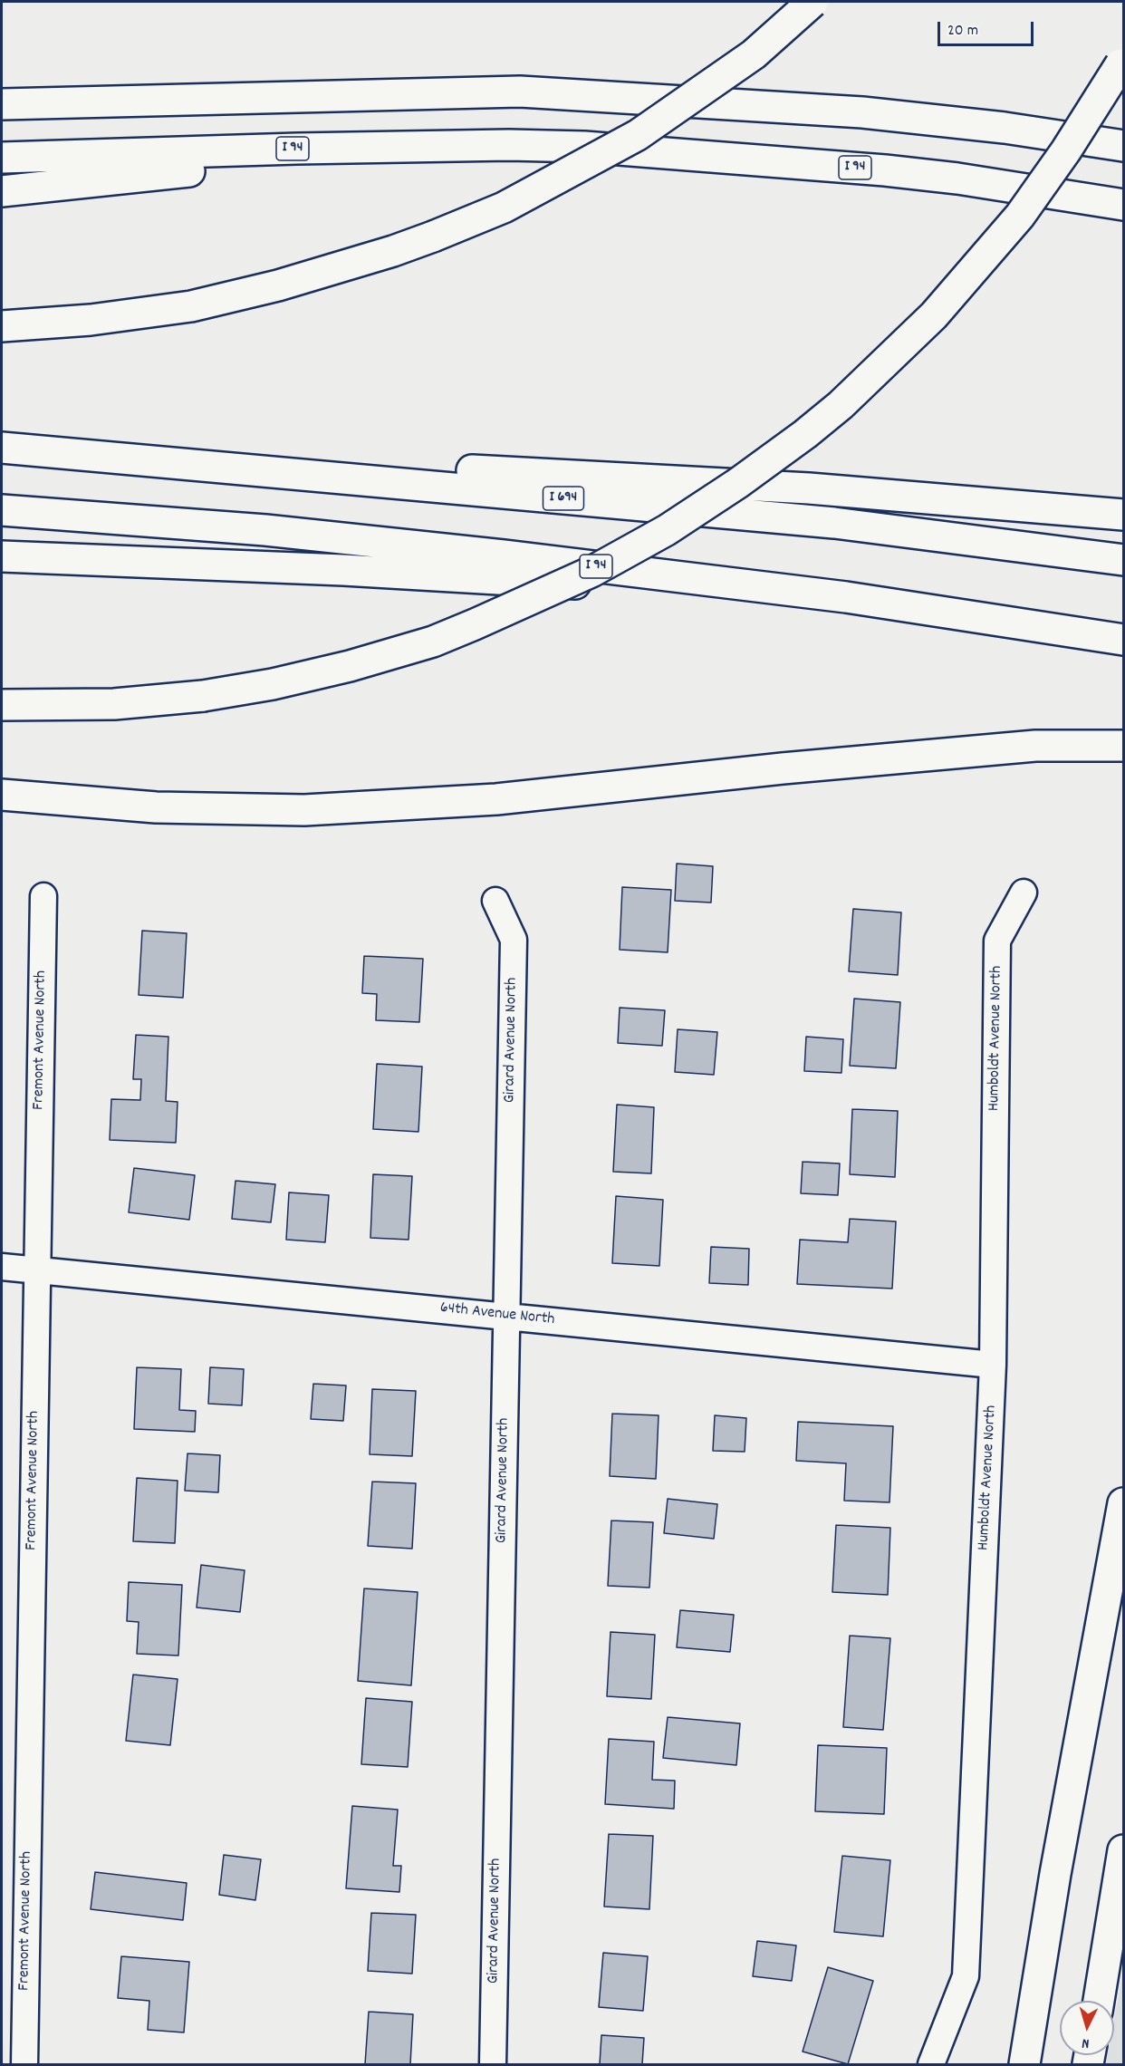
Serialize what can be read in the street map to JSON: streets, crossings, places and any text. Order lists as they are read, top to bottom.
{
  "streets": {
    "highway": ["I 94", "I 694"],
    "street": [
      "Humboldt Avenue North",
      "Fremont Avenue North",
      "Girard Avenue North",
      "64th Avenue North"
    ]
  },
  "crossings": [
    ["Humboldt Avenue North", "64th Avenue North"],
    ["Fremont Avenue North", "64th Avenue North"],
    ["Girard Avenue North", "64th Avenue North"]
  ],
  "scale_bar": "20 m",
  "north": "bottom"
}
